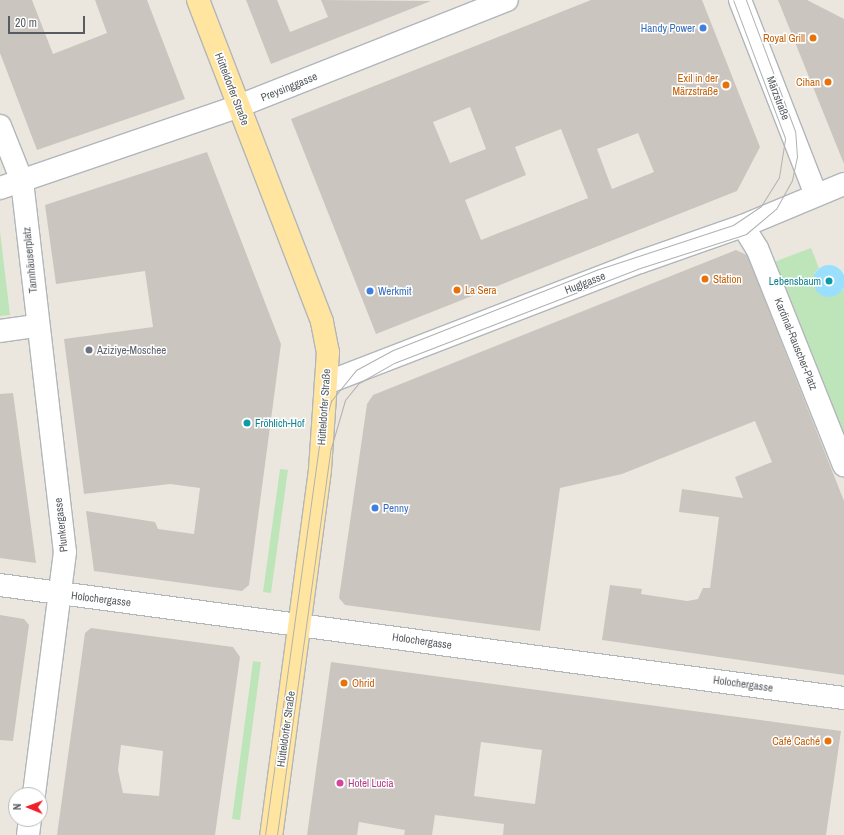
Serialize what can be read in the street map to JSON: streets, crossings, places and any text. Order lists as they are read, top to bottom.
{
  "streets": {
    "main road": ["Hütteldorfer Straße"],
    "street": [
      "Preysinggasse",
      "Märzstraße",
      "Tannhäuserplatz",
      "Huglgasse",
      "Kardinal-Rauscher-Platz",
      "Plunkergasse",
      "Holochergasse"
    ]
  },
  "crossings": [
    ["Preysinggasse", "Hütteldorfer Straße"],
    ["Preysinggasse", "Tannhäuserplatz"],
    ["Hütteldorfer Straße", "Huglgasse"],
    ["Hütteldorfer Straße", "Holochergasse"],
    ["Märzstraße", "Huglgasse"],
    ["Tannhäuserplatz", "Plunkergasse"],
    ["Huglgasse", "Kardinal-Rauscher-Platz"],
    ["Plunkergasse", "Holochergasse"]
  ],
  "places": [
    "Handy Power",
    "Royal Grill",
    "Cihan",
    "Exil in der Märzstraße",
    "Station",
    "Lebensbaum",
    "La Sera",
    "Werkmit",
    "Aziziye-Moschee",
    "Fröhlich-Hof",
    "Penny",
    "Ohrid",
    "Café Caché",
    "Hotel Lucia"
  ],
  "scale_bar": "20 m",
  "north": "left"
}
